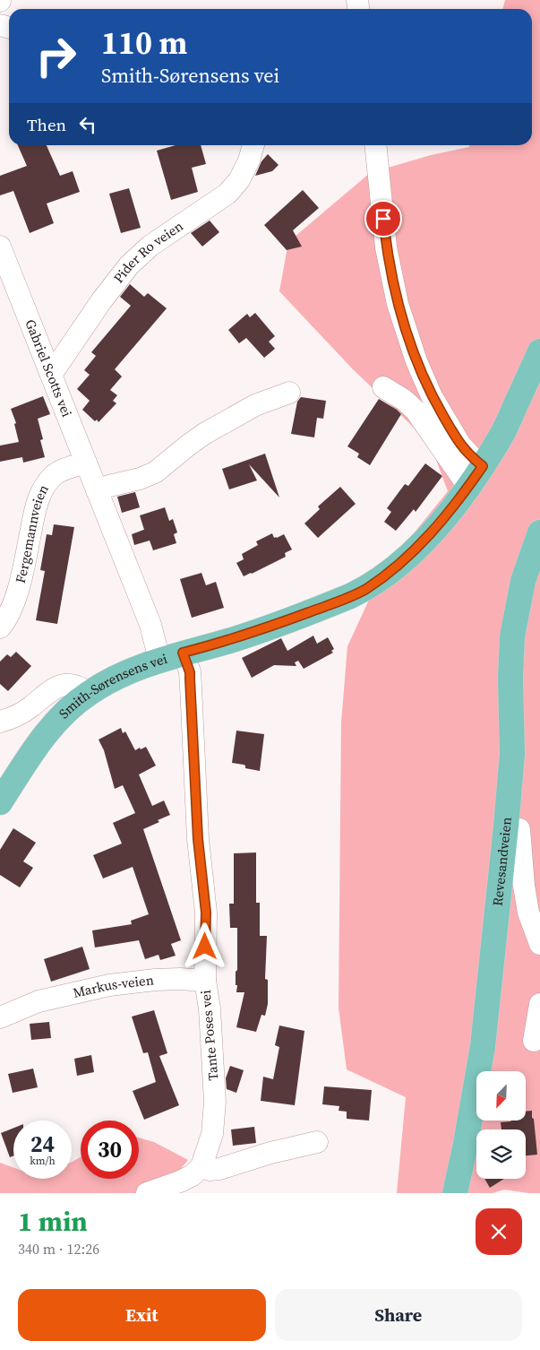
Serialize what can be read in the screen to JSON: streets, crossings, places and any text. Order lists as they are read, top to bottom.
{
  "streets": {
    "main road": ["Smith-Sørensens vei", "Revesandveien"],
    "street": [
      "Pider Ro veien",
      "Gabriel Scotts vei",
      "Fergemannveien",
      "Markus-veien",
      "Tante Poses vei"
    ]
  },
  "crossings": [
    ["Pider Ro veien", "Gabriel Scotts vei"],
    ["Gabriel Scotts vei", "Fergemannveien"],
    ["Gabriel Scotts vei", "Smith-Sørensens vei"],
    ["Smith-Sørensens vei", "Tante Poses vei"],
    ["Markus-veien", "Tante Poses vei"]
  ],
  "north": "bottom left",
  "page": {
    "turn": ["110 m", "Smith-Sørensens vei"],
    "then": "Then",
    "speed": "24 km/h",
    "limit": "30",
    "heading": ["1 min", "340 m · 12:26"],
    "buttons": ["Exit", "Share"]
  }
}
